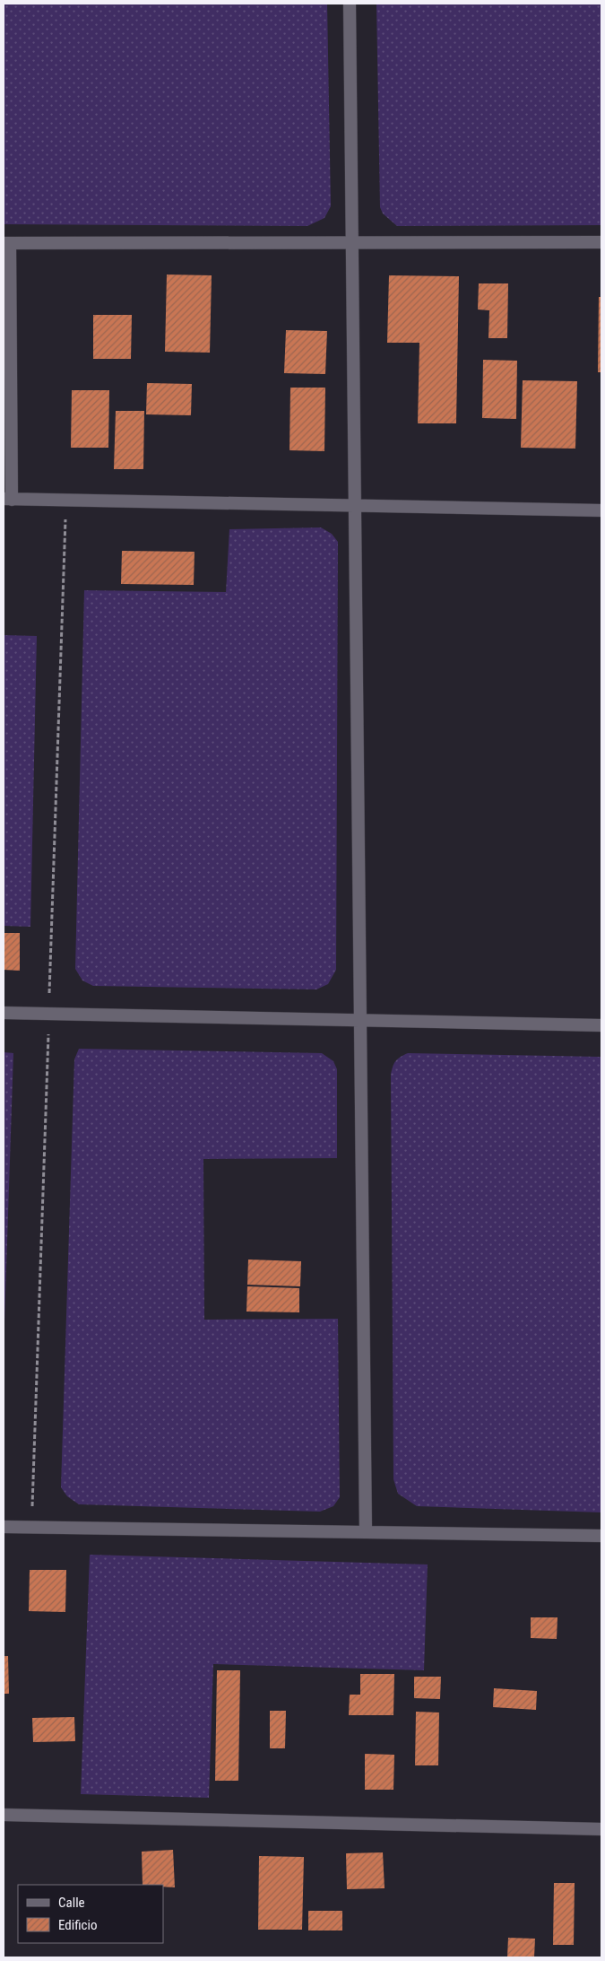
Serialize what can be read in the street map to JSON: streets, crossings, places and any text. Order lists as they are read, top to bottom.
{
  "legend": ["Calle", "Edificio"]
}
